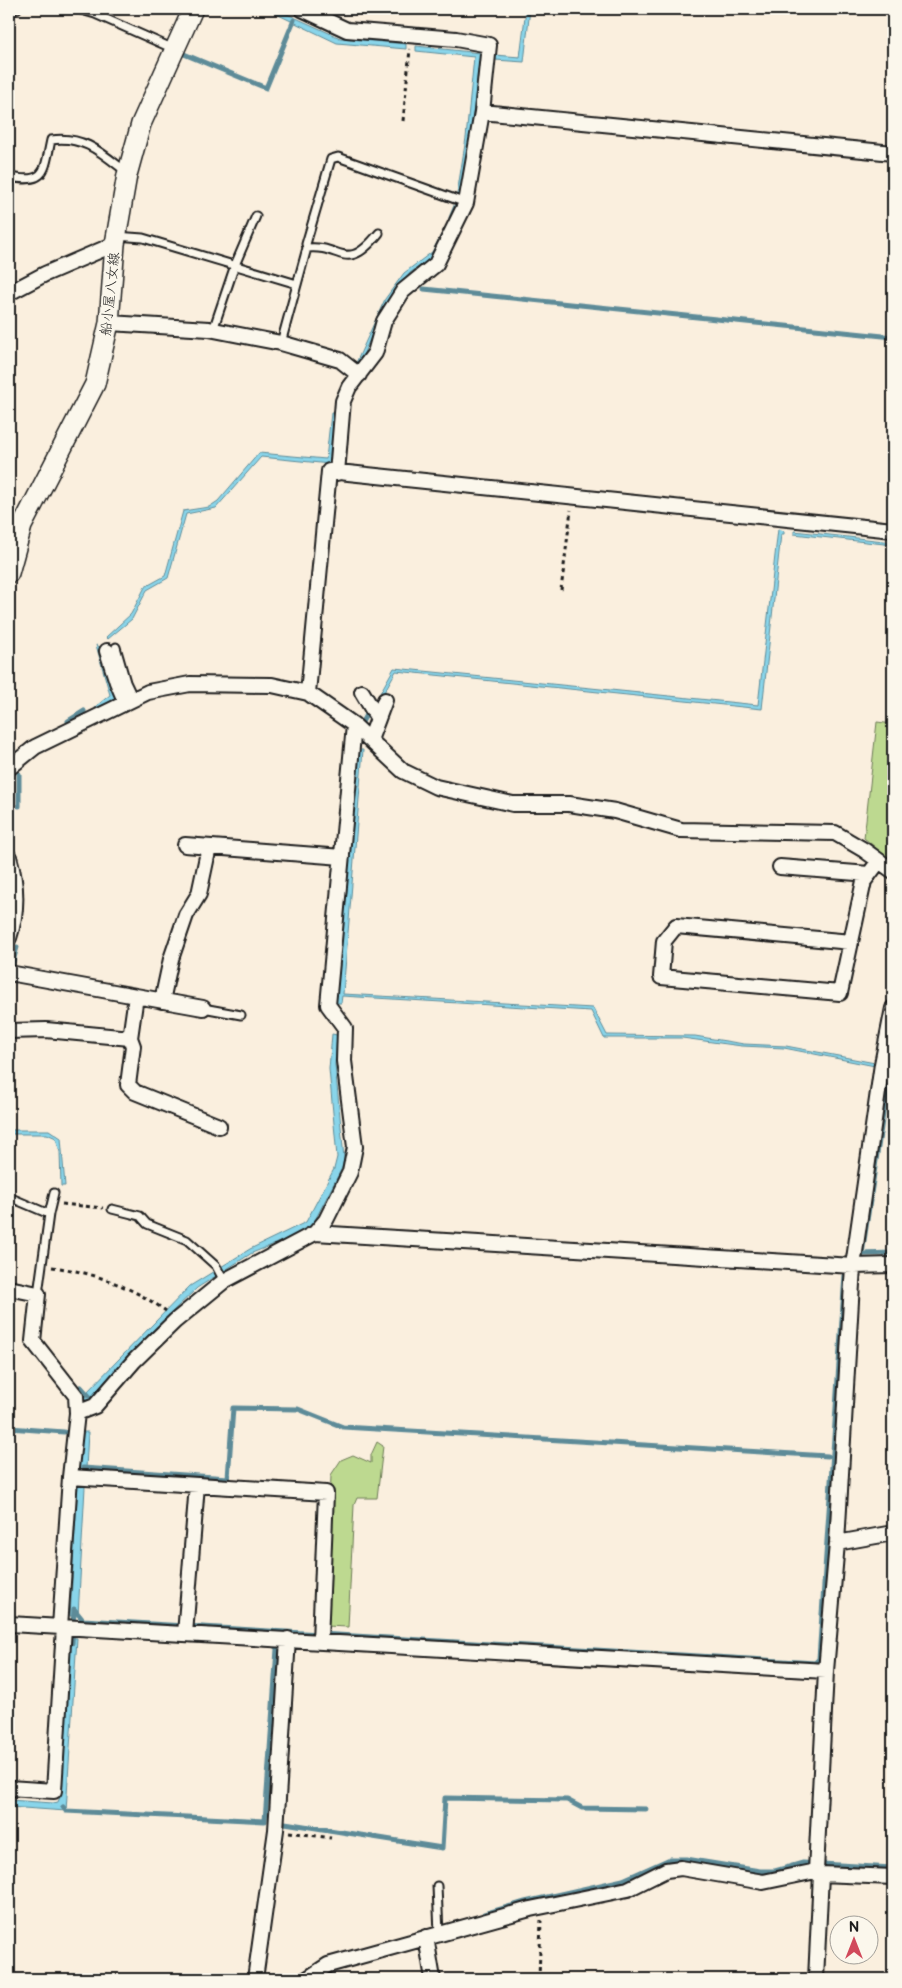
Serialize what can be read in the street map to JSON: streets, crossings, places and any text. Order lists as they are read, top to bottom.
{
  "streets": {
    "main road": ["船小屋八女線"]
  },
  "north": "top"
}
